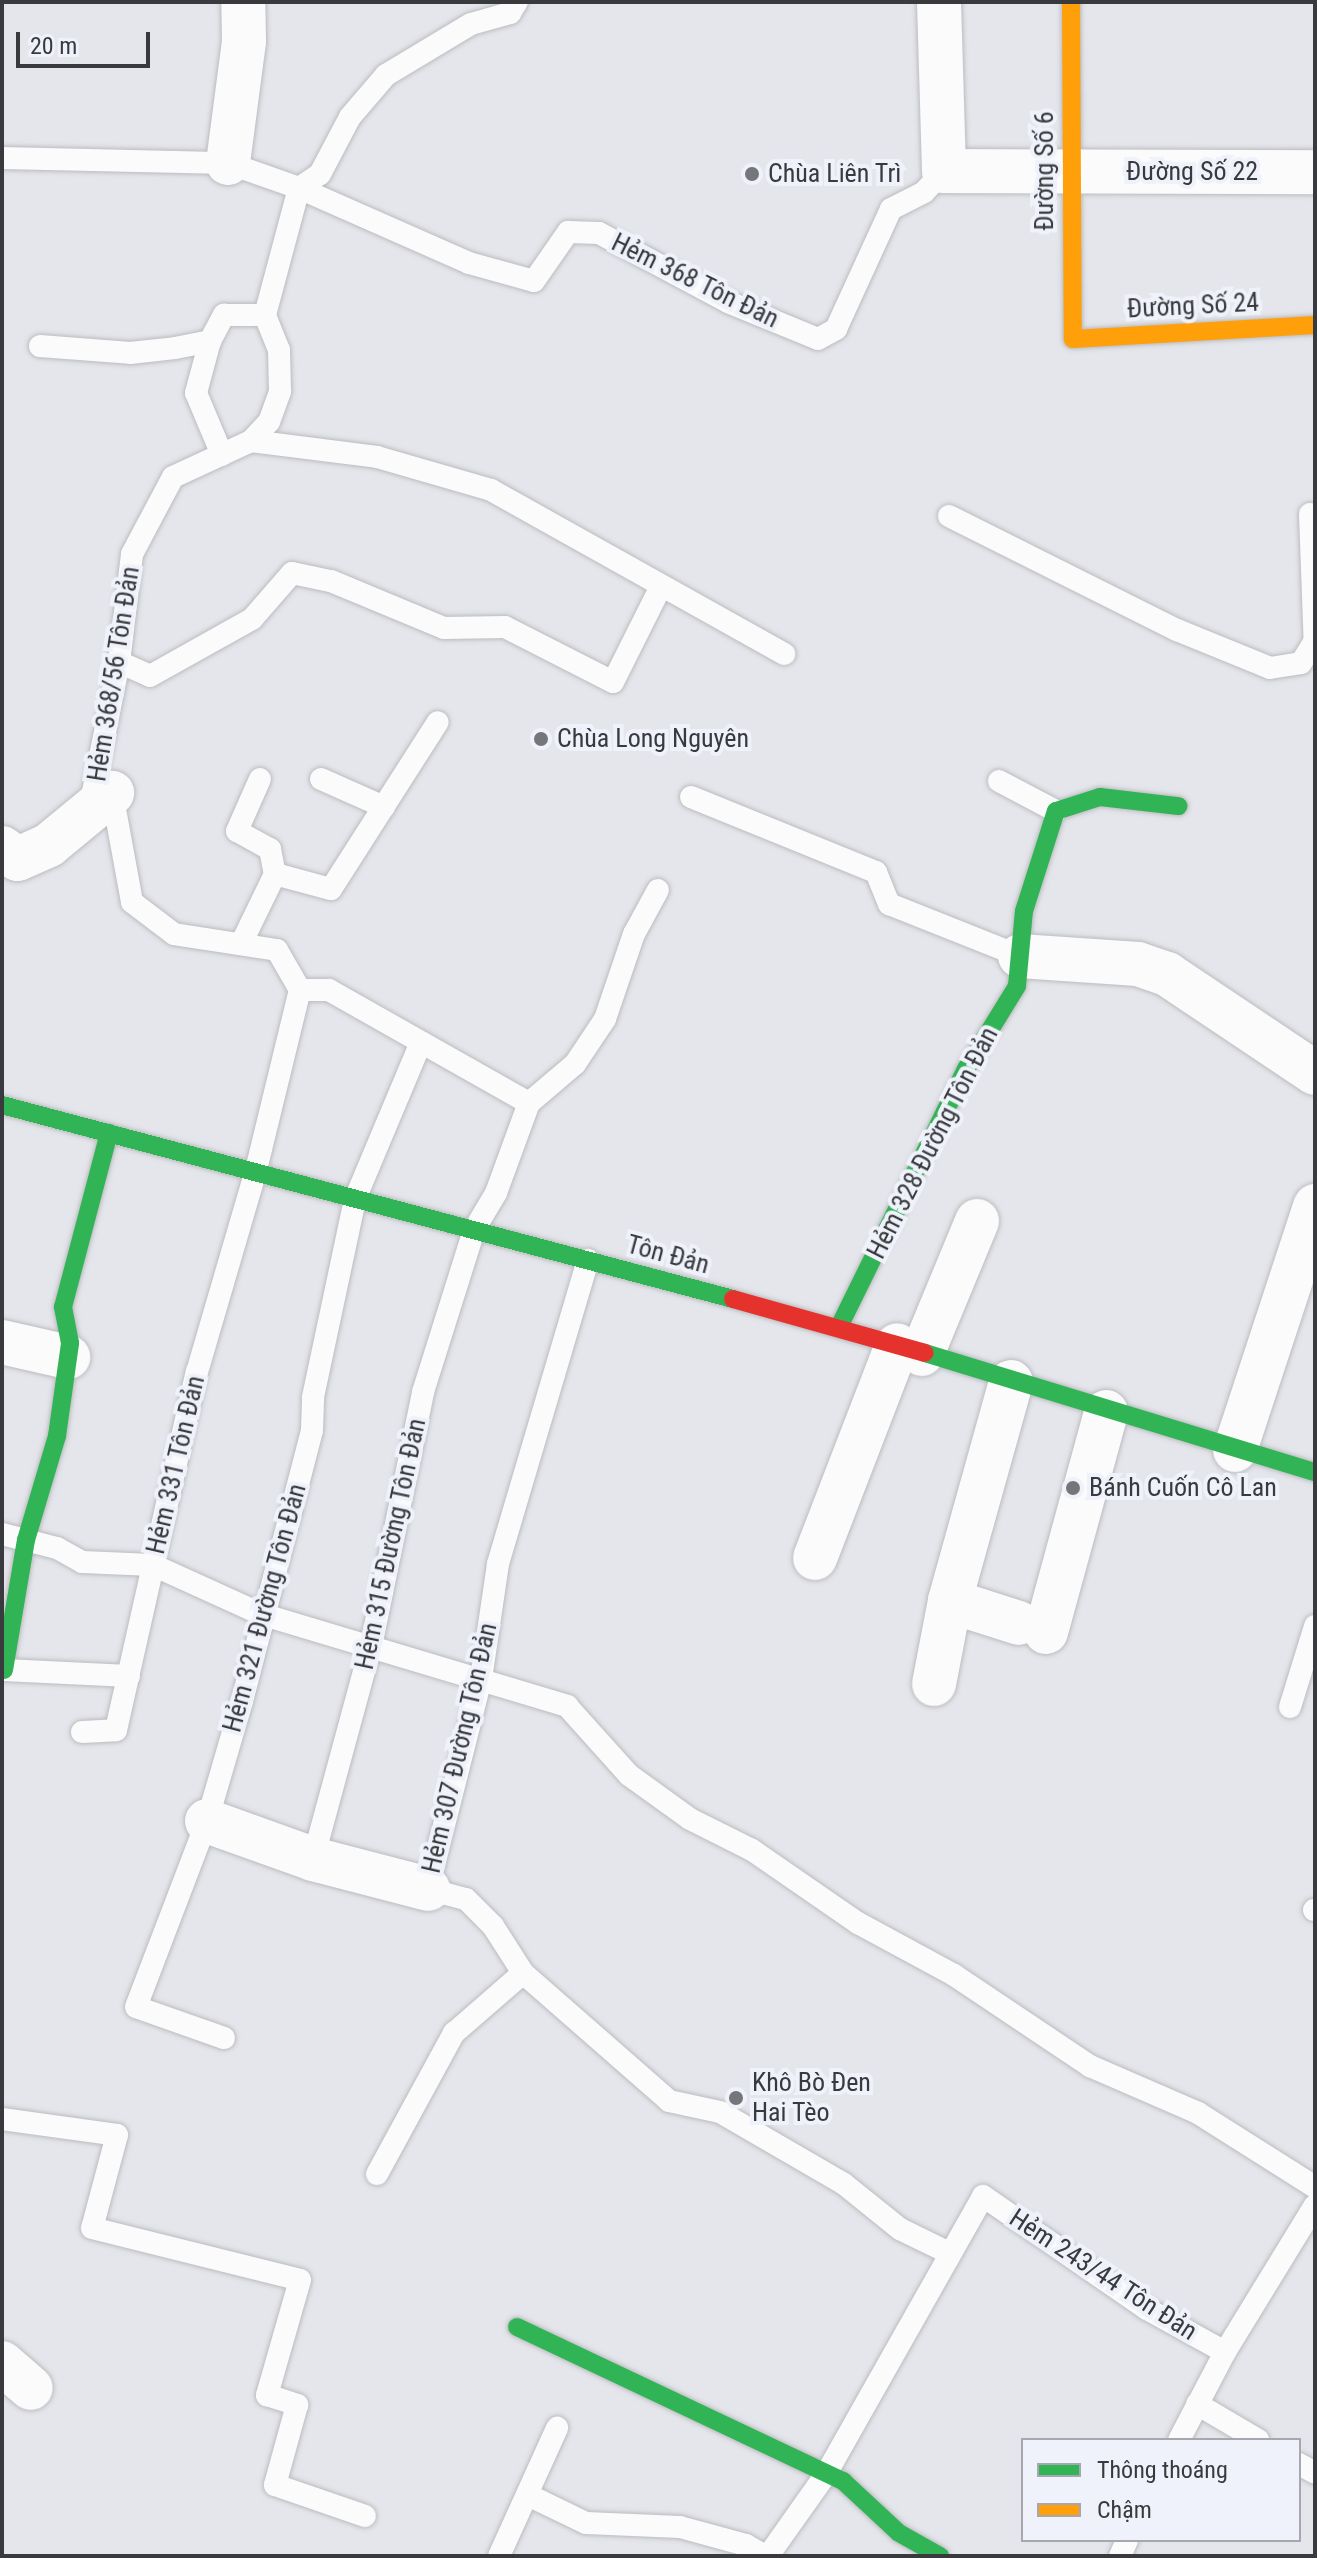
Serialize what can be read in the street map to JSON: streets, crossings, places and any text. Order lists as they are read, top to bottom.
{
  "streets": {
    "street": [
      "Đường Số 6",
      "Đường Số 22",
      "Đường Số 24",
      "Hẻm 328 Đường Tôn Đản",
      "Tôn Đản"
    ],
    "lane": [
      "Hẻm 368 Tôn Đản",
      "Hẻm 368/56 Tôn Đản",
      "Hẻm 331 Tôn Đản",
      "Hẻm 315 Đường Tôn Đản",
      "Hẻm 321 Đường Tôn Đản",
      "Hẻm 307 Đường Tôn Đản",
      "Hẻm 243/44 Tôn Đản"
    ]
  },
  "crossings": [
    ["Đường Số 6", "Đường Số 22"],
    ["Đường Số 6", "Đường Số 24"],
    ["Đường Số 22", "Hẻm 368 Tôn Đản"],
    ["Hẻm 328 Đường Tôn Đản", "Tôn Đản"],
    ["Tôn Đản", "Hẻm 331 Tôn Đản"],
    ["Tôn Đản", "Hẻm 315 Đường Tôn Đản"],
    ["Tôn Đản", "Hẻm 321 Đường Tôn Đản"],
    ["Tôn Đản", "Hẻm 307 Đường Tôn Đản"],
    ["Hẻm 307 Đường Tôn Đản", "Hẻm 243/44 Tôn Đản"]
  ],
  "places": [
    "Chùa Liên Trì",
    "Chùa Long Nguyên",
    "Bánh Cuốn Cô Lan",
    "Khô Bò Đen Hai Tèo"
  ],
  "legend": ["Thông thoáng", "Chậm"],
  "scale_bar": "20 m"
}
